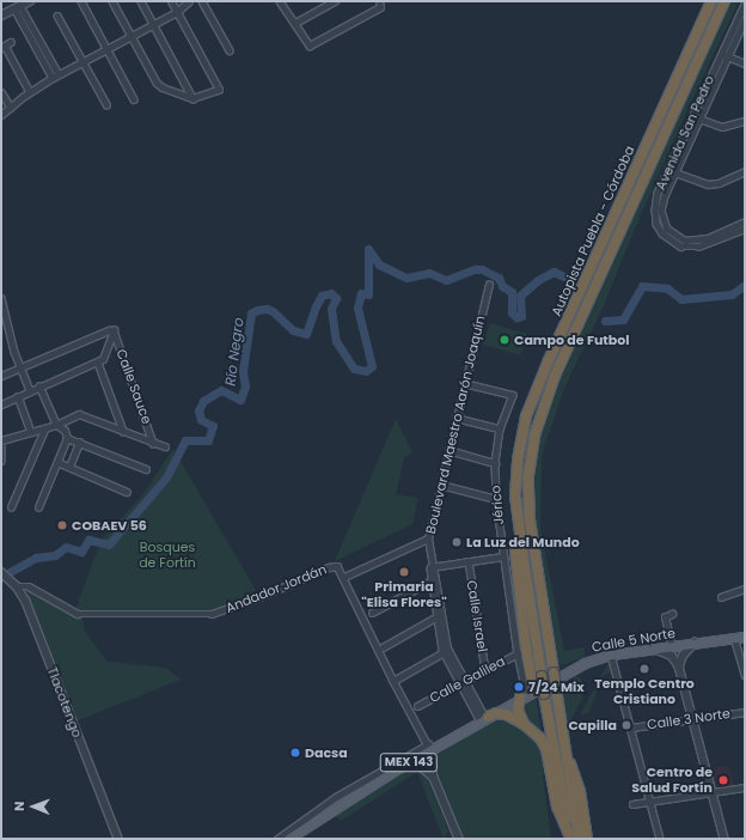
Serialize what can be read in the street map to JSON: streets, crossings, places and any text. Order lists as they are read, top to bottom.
{
  "streets": {
    "highway": ["Autopista Puebla - Córdoba"],
    "main road": ["Calle 5 Norte", "MEX 143"],
    "street": [
      "Avenida San Pedro",
      "Calle Sauce",
      "Boulevard Maestro Aarón Joaquín",
      "Jérico",
      "Andador Jordán",
      "Calle Israel",
      "Calle Galilea",
      "Tlacotengo",
      "Calle 3 Norte"
    ]
  },
  "crossings": [
    ["Boulevard Maestro Aarón Joaquín", "Jérico"],
    ["Boulevard Maestro Aarón Joaquín", "Calle Galilea"],
    ["Boulevard Maestro Aarón Joaquín", "MEX 143"],
    ["Jérico", "Calle 5 Norte"],
    ["Jérico", "Calle Galilea"],
    ["Jérico", "MEX 143"],
    ["Andador Jordán", "Tlacotengo"],
    ["Andador Jordán", "MEX 143"],
    ["Calle Israel", "Calle Galilea"],
    ["Calle 5 Norte", "MEX 143"]
  ],
  "water": ["Río Negro"],
  "parks": ["Bosques de Fortín"],
  "places": [
    "Campo de Futbol",
    "COBAEV 56",
    "La Luz del Mundo",
    "Primaria \"Elisa Flores\"",
    "Templo Centro Cristiano",
    "7/24 Mix",
    "Capilla",
    "Dacsa",
    "Centro de Salud Fortín"
  ],
  "north": "left"
}
